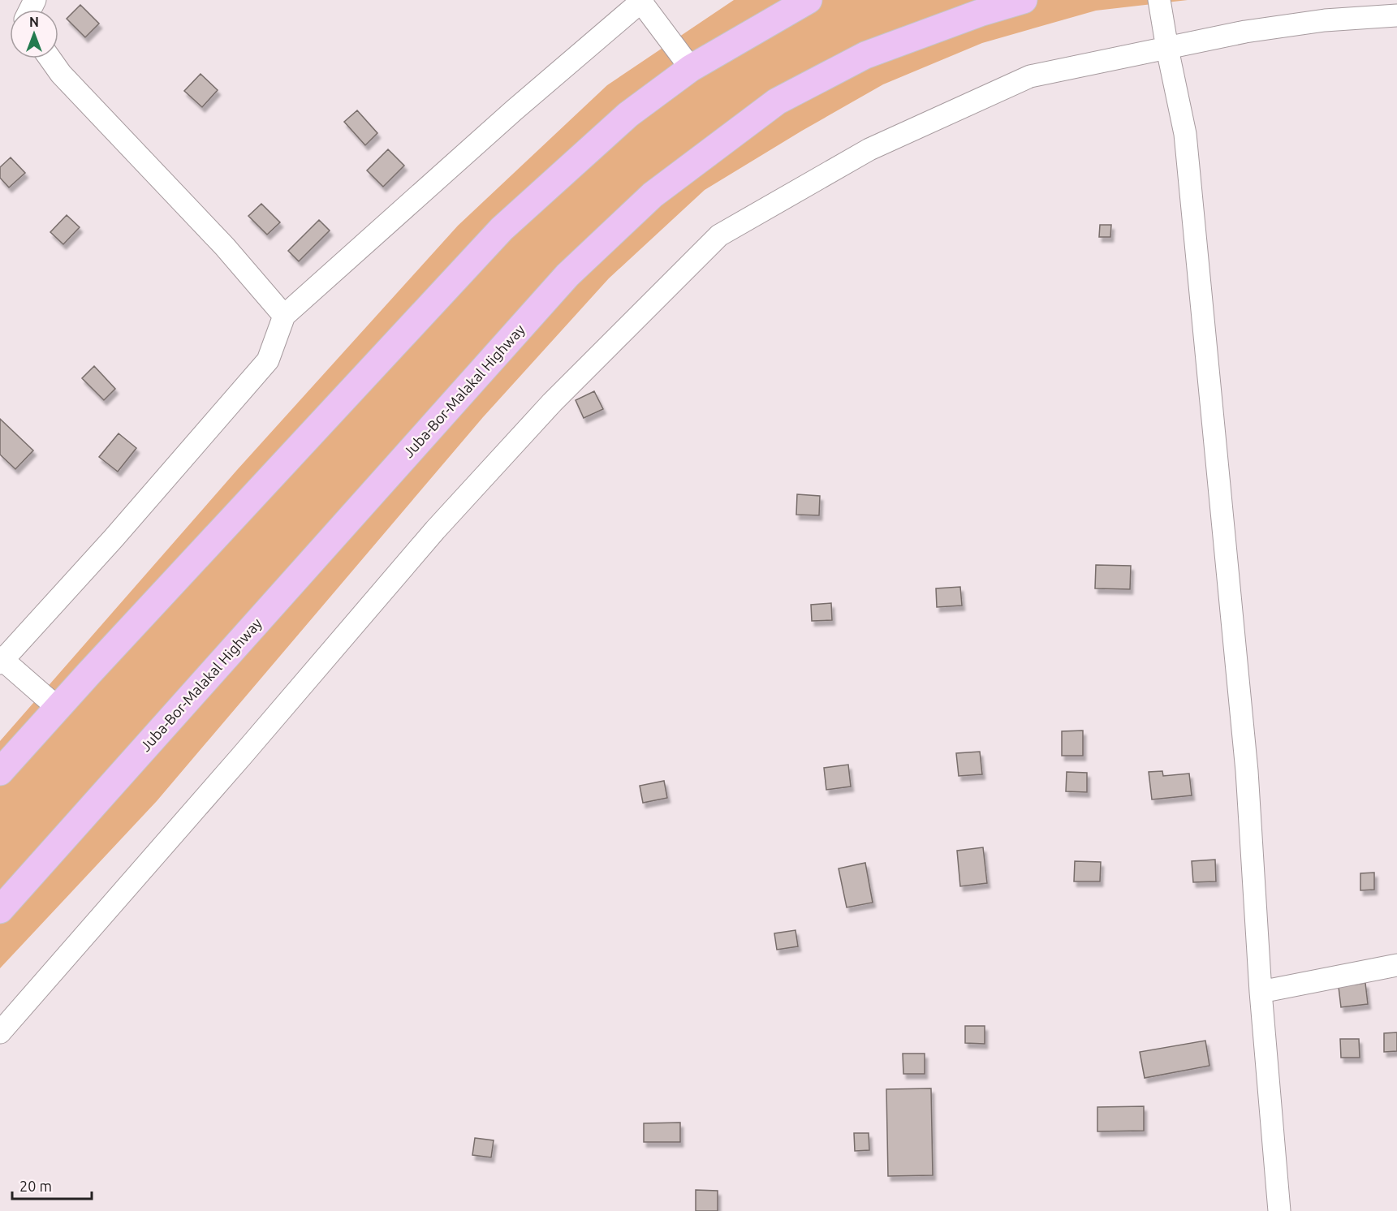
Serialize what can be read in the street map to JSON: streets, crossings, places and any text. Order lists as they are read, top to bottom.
{
  "streets": {
    "highway": ["Juba-Bor-Malakal Highway"]
  },
  "scale_bar": "20 m",
  "north": "top"
}
